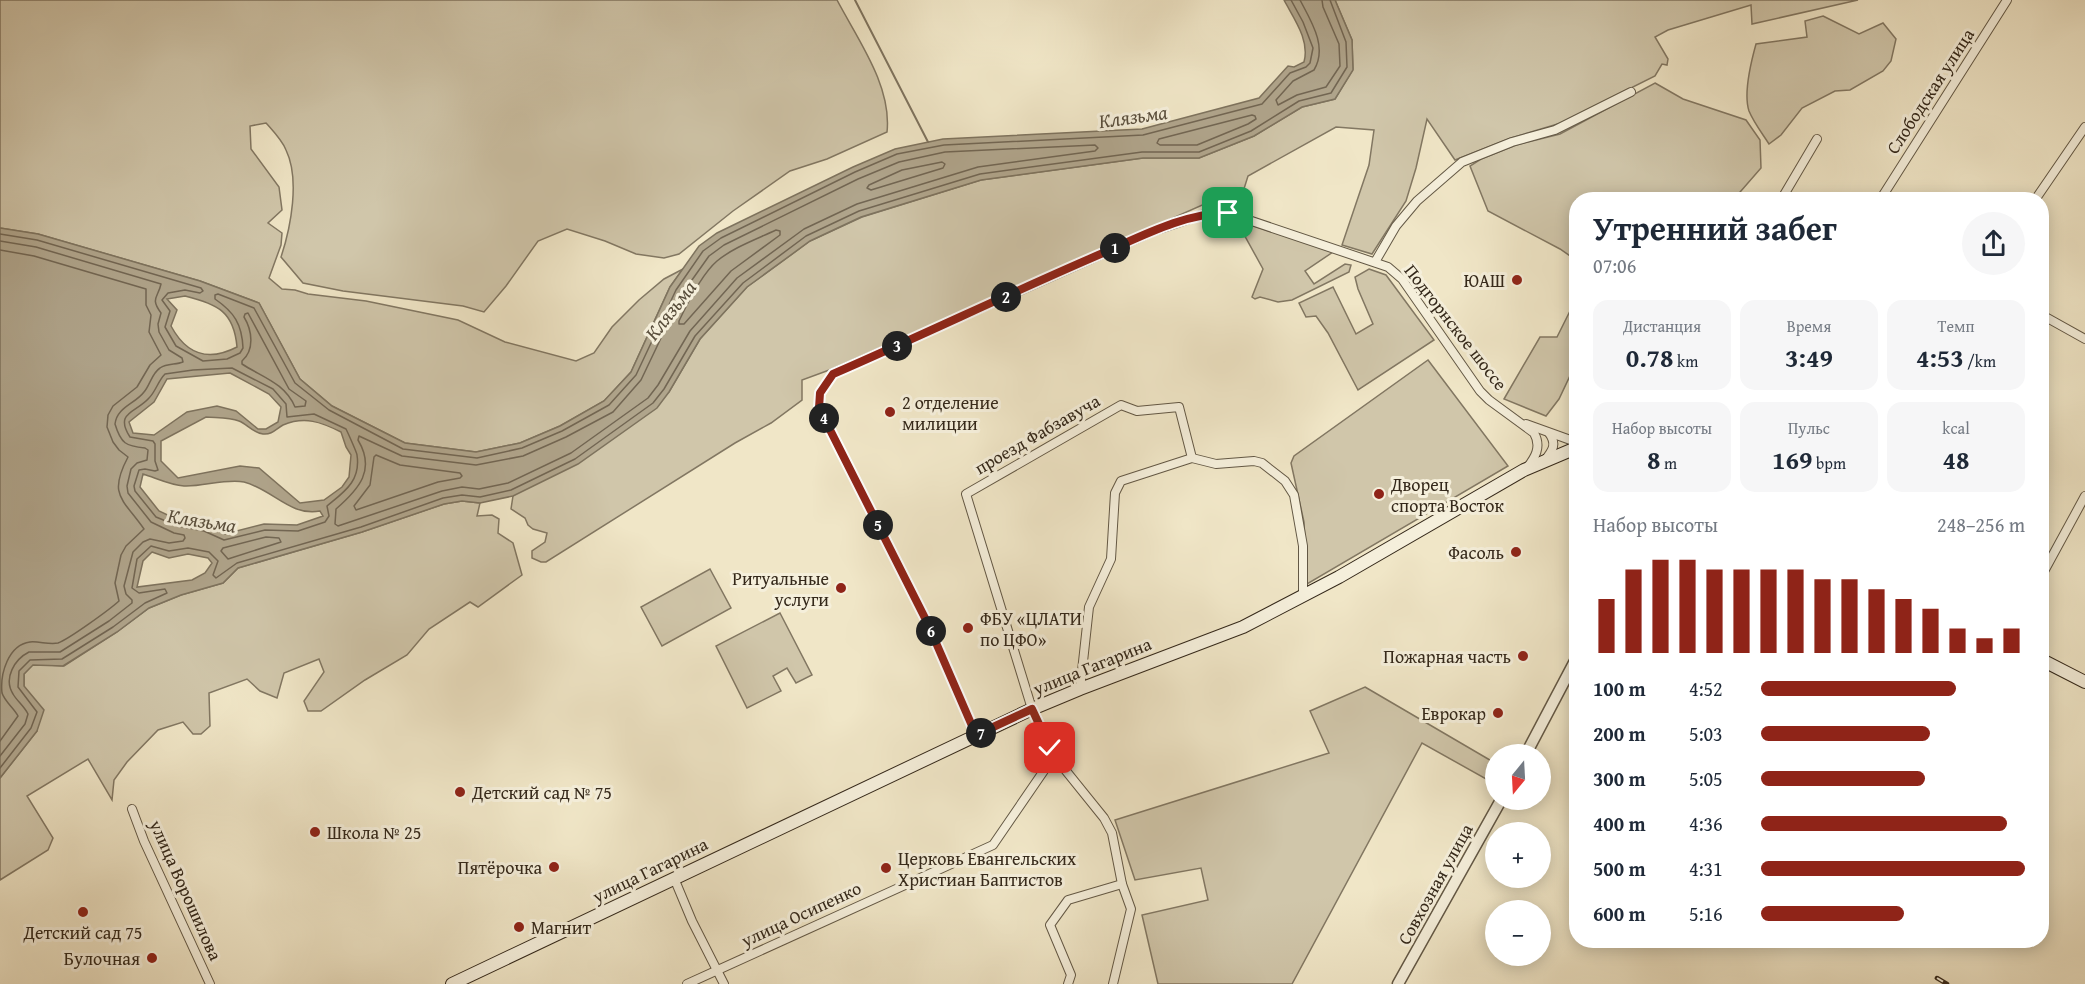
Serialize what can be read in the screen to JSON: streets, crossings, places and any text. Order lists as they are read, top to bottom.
{
  "streets": {
    "main road": ["улица Гагарина"],
    "street": [
      "Слободская улица",
      "Подгорнское шоссе",
      "проезд Фабзавуча",
      "Совхозная улица",
      "улица Ворошилова",
      "улица Осипенко"
    ]
  },
  "crossings": [
    ["Подгорнское шоссе", "улица Гагарина"],
    ["проезд Фабзавуча", "улица Гагарина"]
  ],
  "water": ["Клязьма"],
  "places": [
    "ЮАШ",
    "2 отделение милиции",
    "Дворец спорта Восток",
    "Фасоль",
    "Ритуальные услуги",
    "ФБУ «ЦЛАТИ по ЦФО»",
    "Пожарная часть",
    "Еврокар",
    "Детский сад № 75",
    "Школа № 25",
    "Пятёрочка",
    "Церковь Евангельских Христиан Баптистов",
    "Детский сад 75",
    "Магнит",
    "Булочная"
  ],
  "north": "bottom",
  "page": {
    "heading": ["Утренний забег", "07:06"],
    "pins": [
      "1",
      "2",
      "3",
      "4",
      "5",
      "6",
      "7"
    ],
    "stats": [
      ["Дистанция", "0.78 km"],
      ["Время", "3:49"],
      ["Темп", "4:53 /km"],
      ["Набор высоты", "8 m"],
      ["Пульс", "169 bpm"],
      ["kcal", "48"]
    ],
    "chart": ["Набор высоты", "248–256 m"],
    "list": [
      {
        "name": "100 m",
        "note": "4:52"
      },
      {
        "name": "200 m",
        "note": "5:03"
      },
      {
        "name": "300 m",
        "note": "5:05"
      },
      {
        "name": "400 m",
        "note": "4:36"
      },
      {
        "name": "500 m",
        "note": "4:31"
      },
      {
        "name": "600 m",
        "note": "5:16"
      }
    ],
    "map_buttons": ["+", "−"]
  }
}
